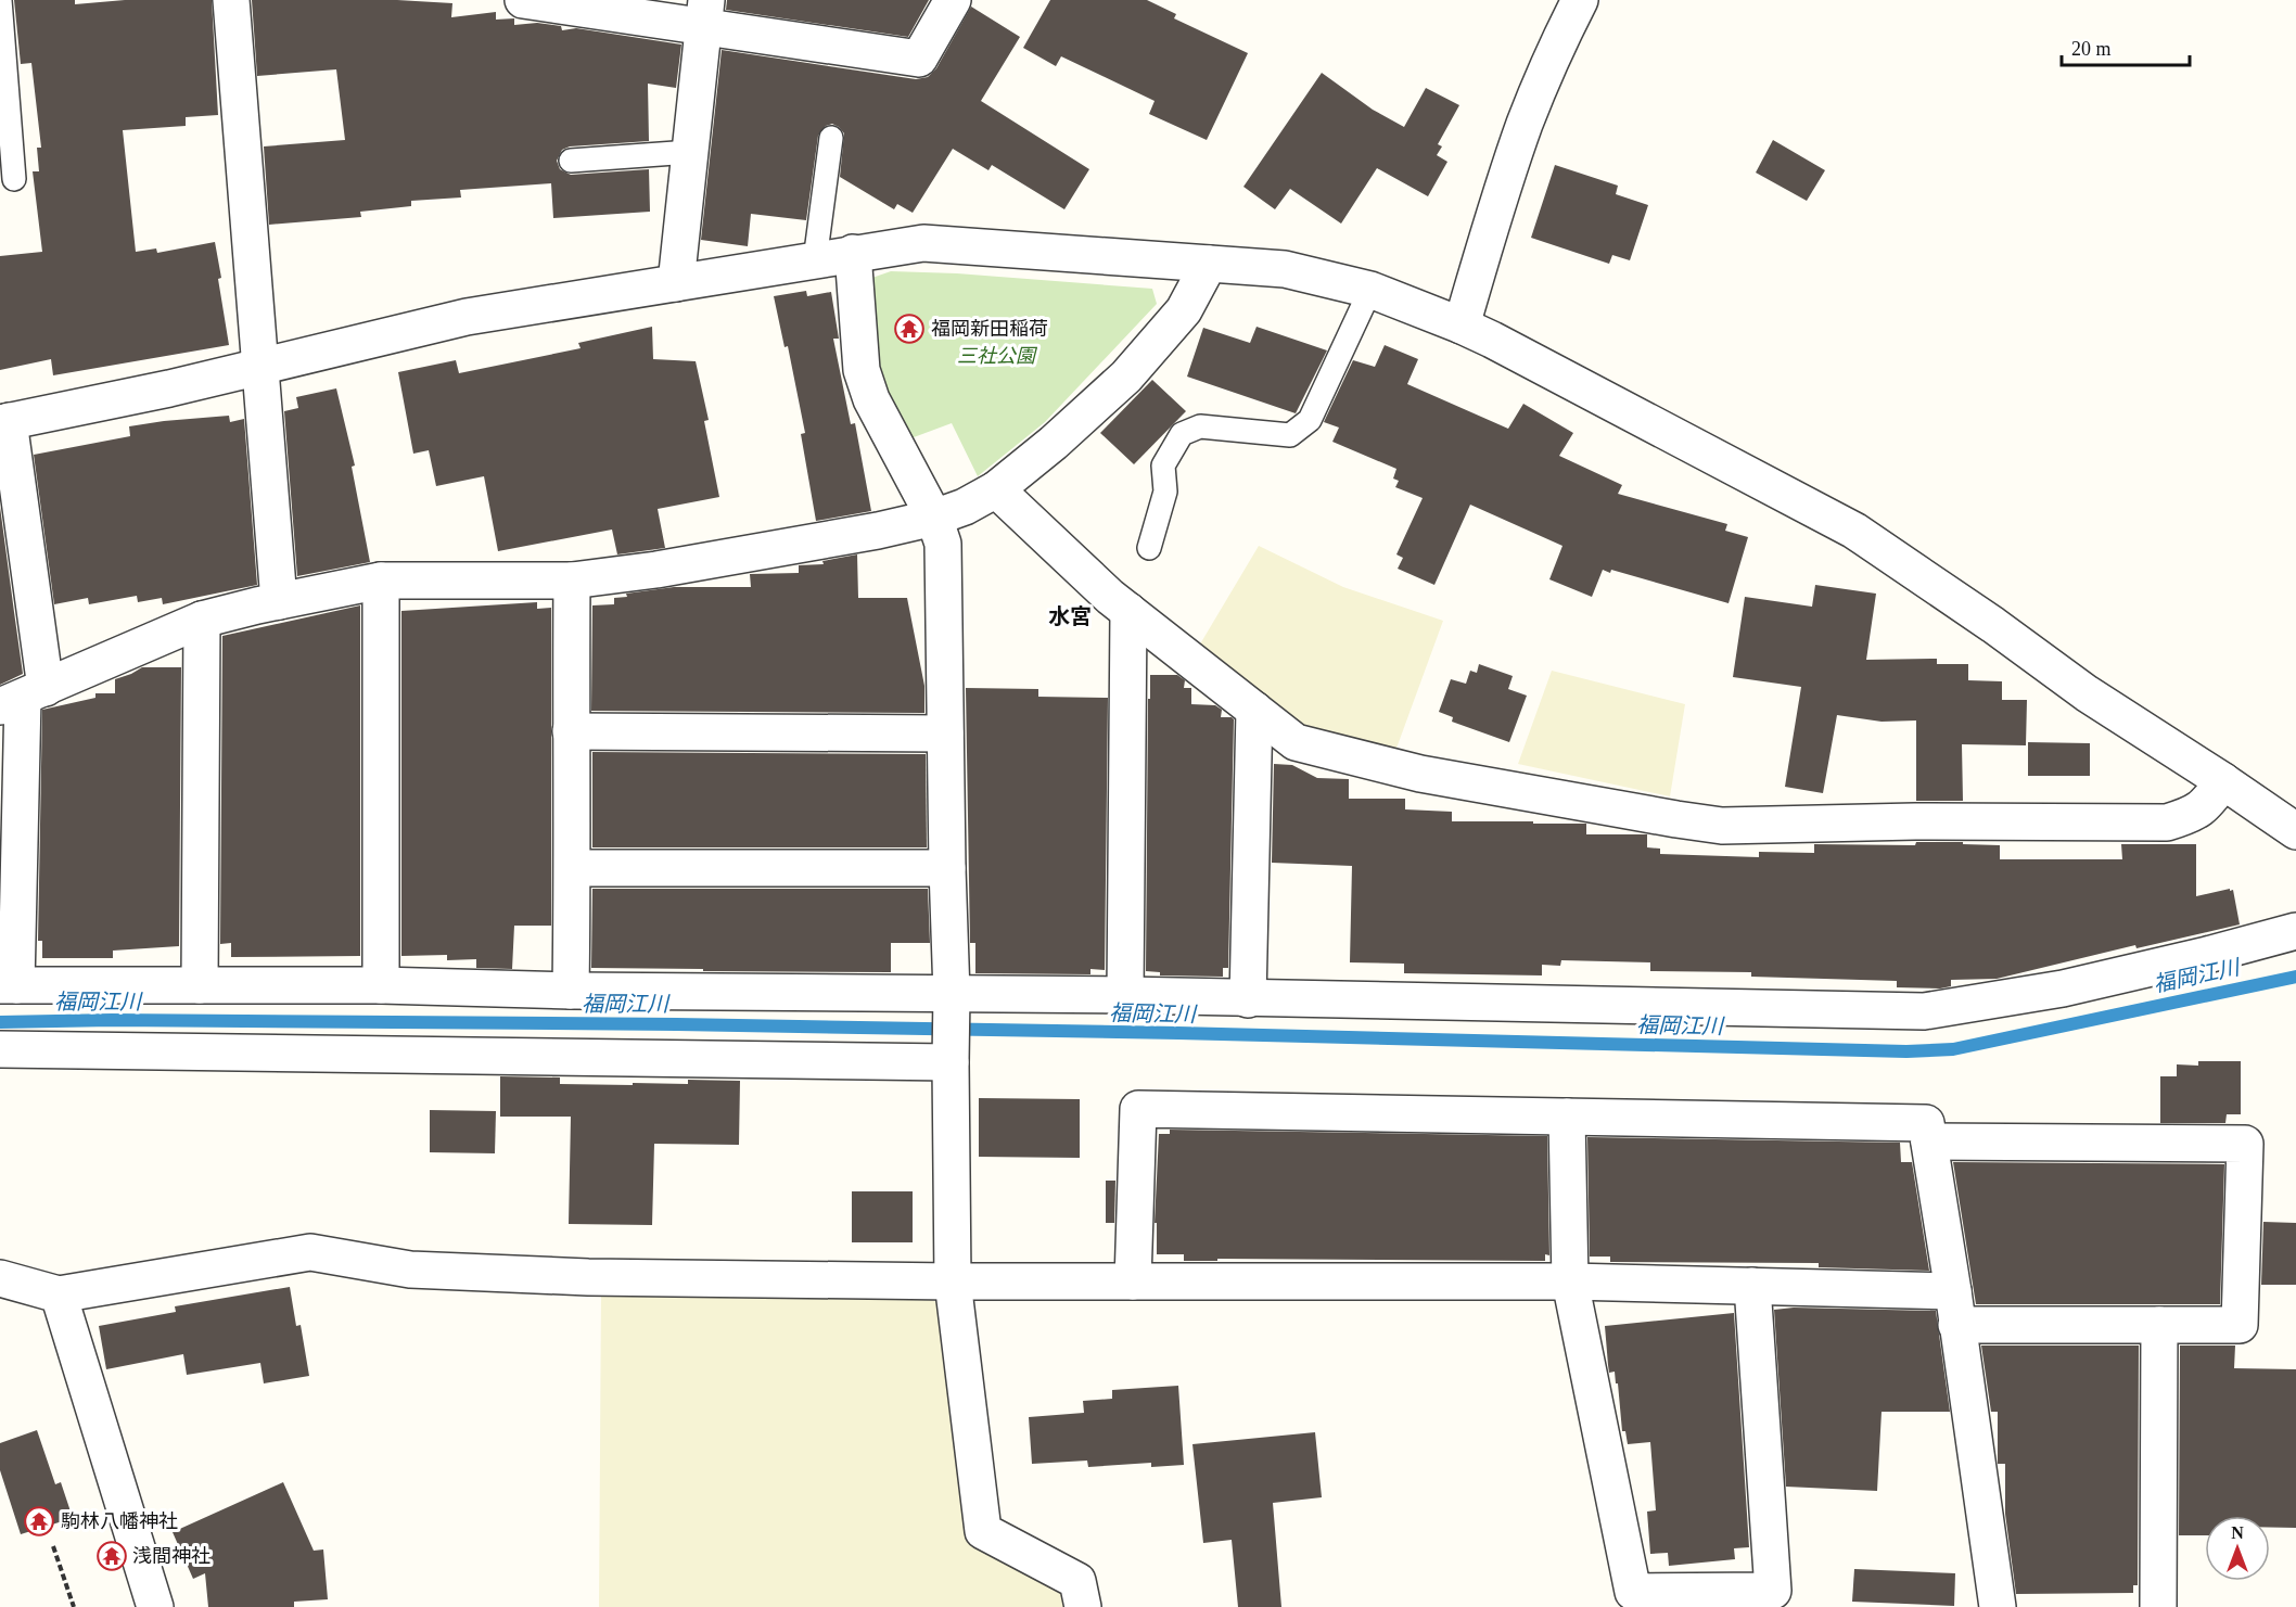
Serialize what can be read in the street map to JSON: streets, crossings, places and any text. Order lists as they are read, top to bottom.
{
  "districts": ["水宮"],
  "water": ["福岡江川"],
  "parks": ["三社公園"],
  "places": {
    "temple": ["福岡新田稲荷", "駒林八幡神社", "浅間神社"]
  },
  "scale_bar": "20 m",
  "north": "top"
}
